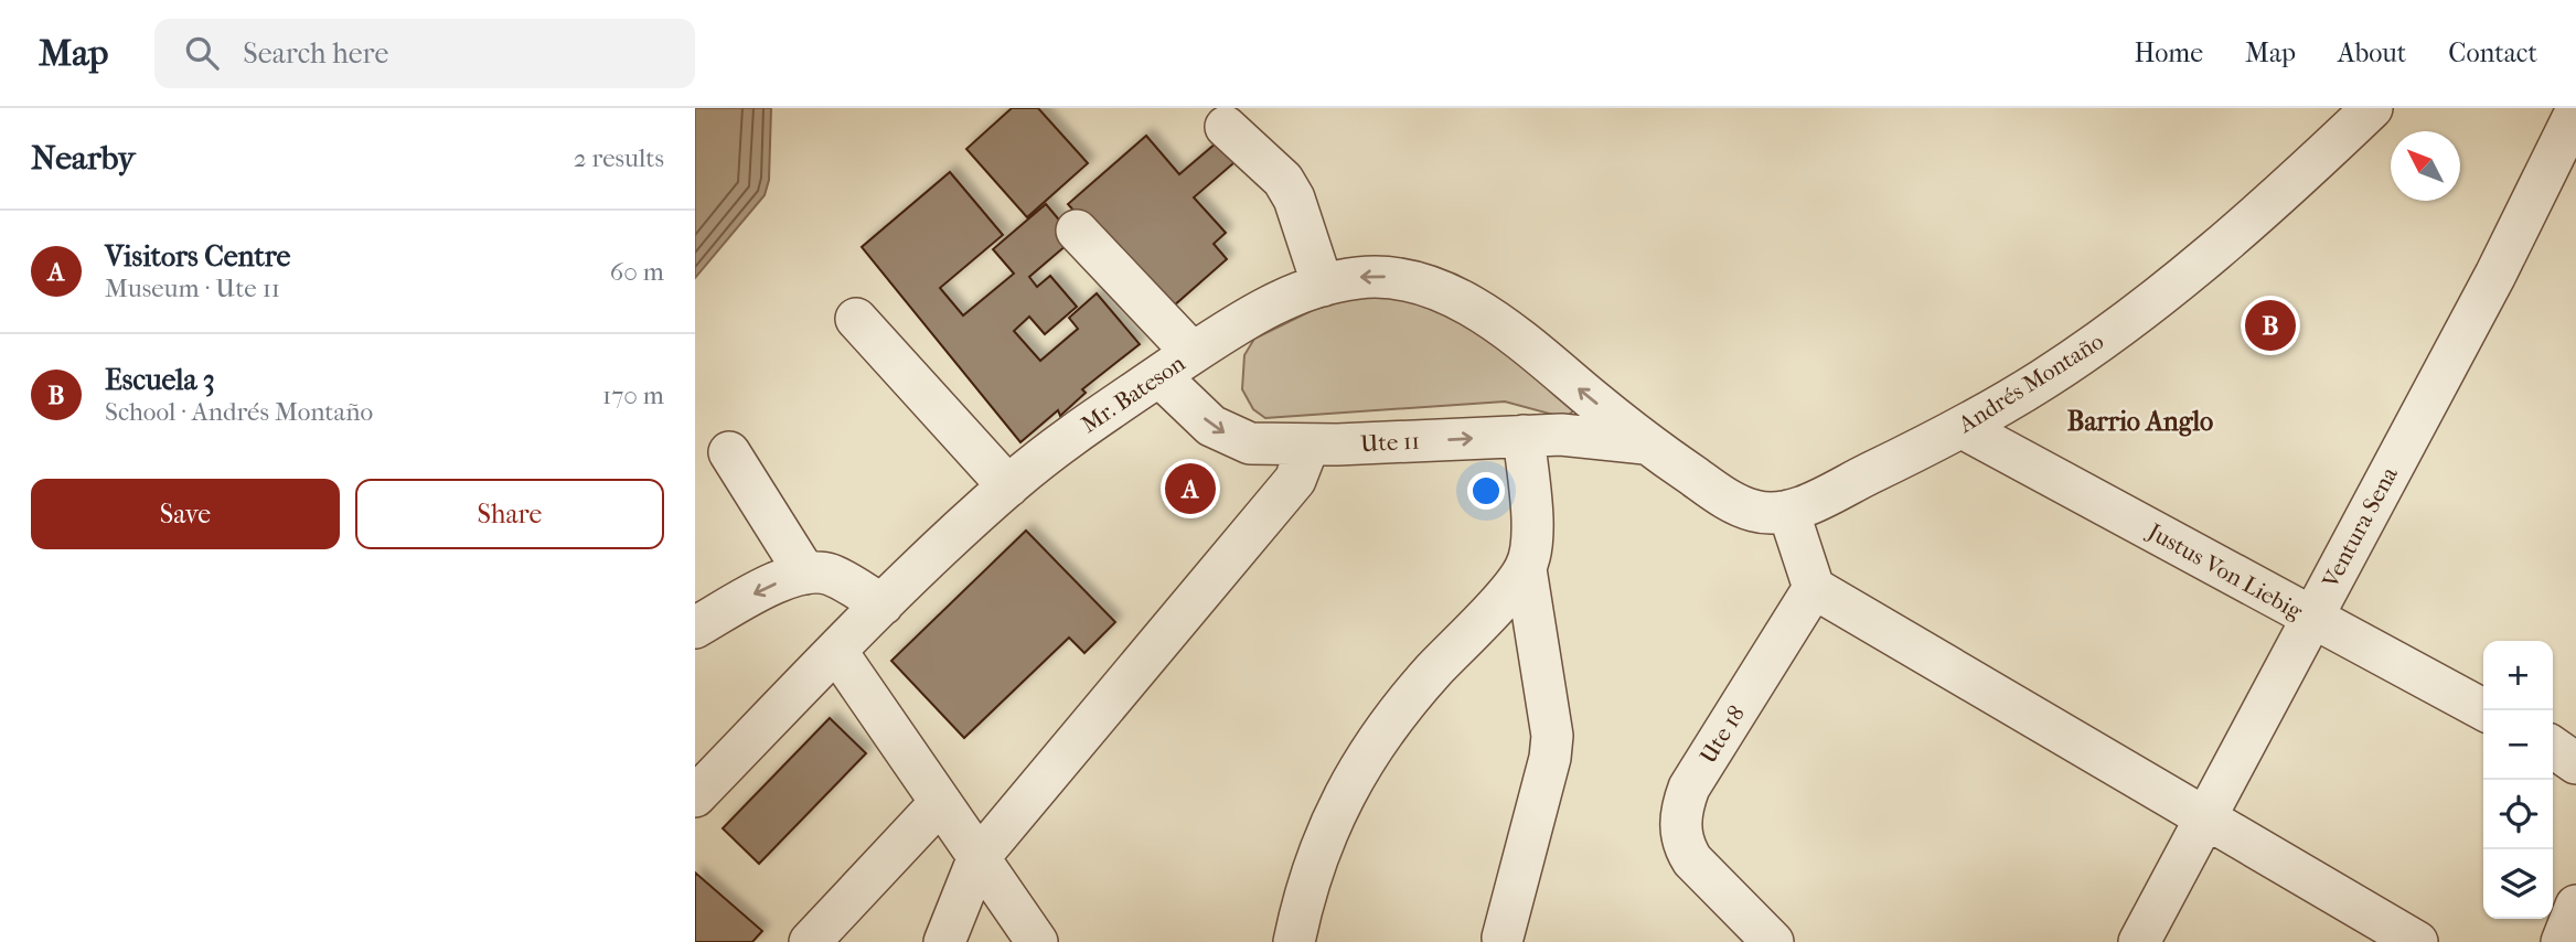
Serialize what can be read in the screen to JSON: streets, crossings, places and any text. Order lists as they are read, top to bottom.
{
  "streets": {
    "street": [
      "Andrés Montaño",
      "Mr. Bateson",
      "Ute 11",
      "Ventura Sena",
      "Justus Von Liebig",
      "Ute 18"
    ]
  },
  "crossings": [
    ["Andrés Montaño", "Mr. Bateson"],
    ["Andrés Montaño", "Ute 11"],
    ["Andrés Montaño", "Justus Von Liebig"],
    ["Mr. Bateson", "Ute 11"],
    ["Ventura Sena", "Justus Von Liebig"]
  ],
  "one_way": ["Ute 11"],
  "districts": ["Barrio Anglo"],
  "north": "top left",
  "page": {
    "header": "Map",
    "search": "Search here",
    "nav": [
      "Home",
      "Map",
      "About",
      "Contact"
    ],
    "heading": ["Nearby", "2 results"],
    "list": [
      {
        "mark": "A",
        "name": "Visitors Centre",
        "note": "Museum · Ute 11",
        "value": "60 m"
      },
      {
        "mark": "B",
        "name": "Escuela 3",
        "note": "School · Andrés Montaño",
        "value": "170 m"
      }
    ],
    "pins": ["B", "A"],
    "buttons": ["Save", "Share"],
    "map_buttons": ["+", "−"]
  }
}
